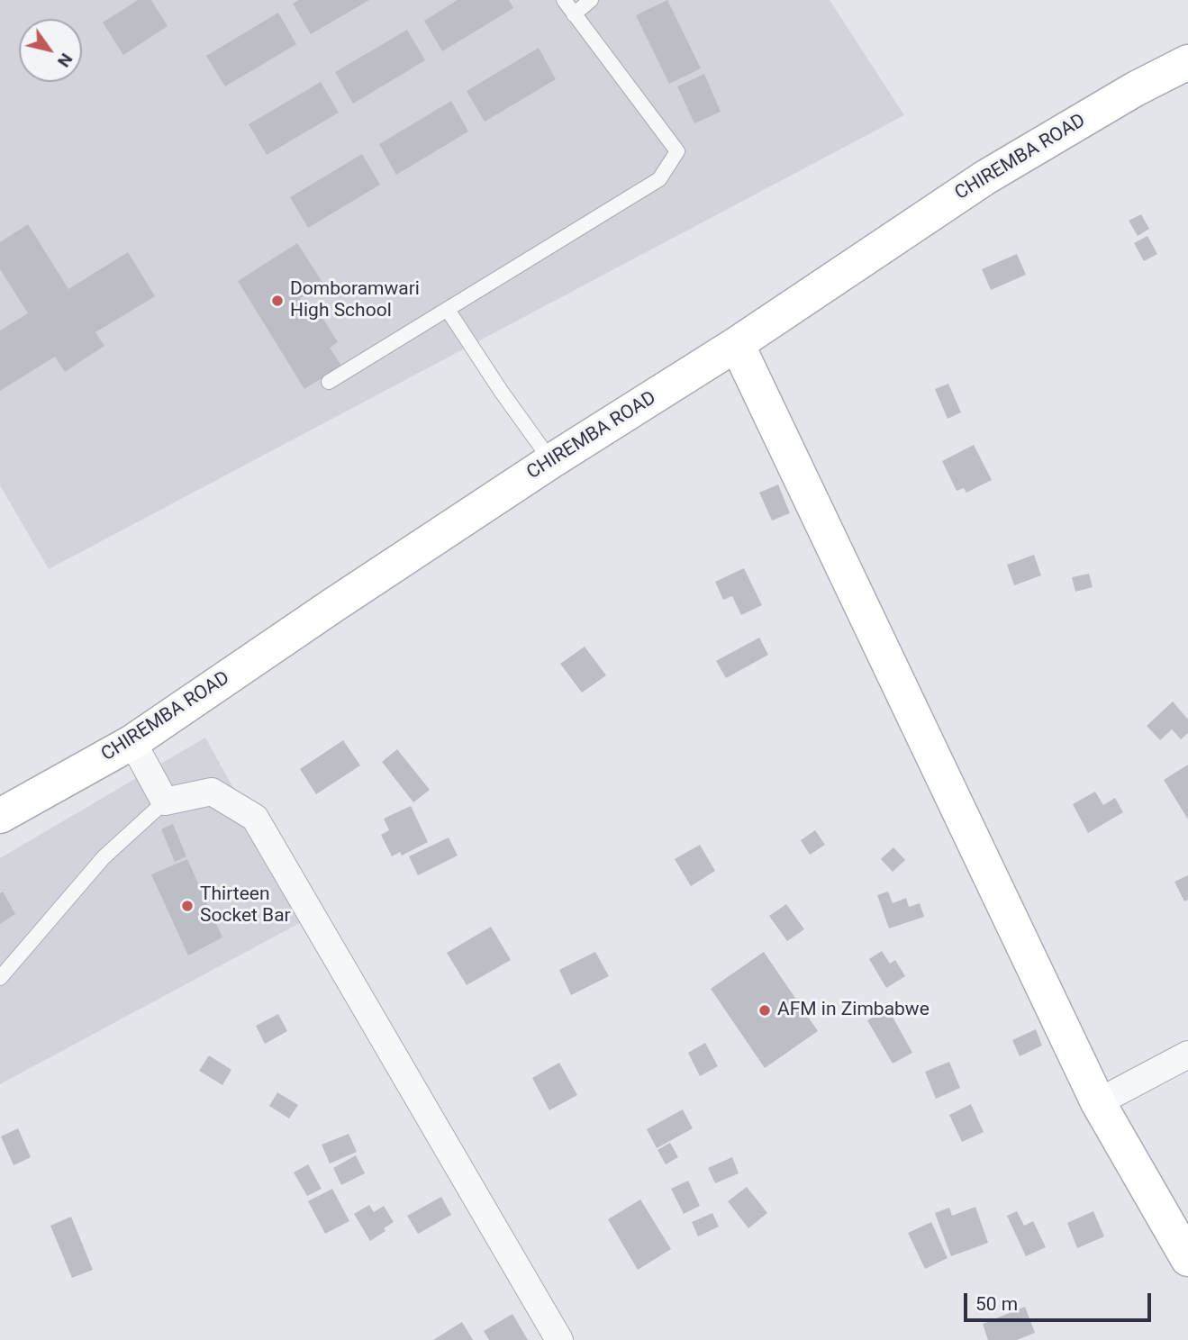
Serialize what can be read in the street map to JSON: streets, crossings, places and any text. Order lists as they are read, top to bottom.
{
  "streets": {
    "main road": ["CHIREMBA ROAD"]
  },
  "places": ["Domboramwari High School", "Thirteen Socket Bar", "AFM in Zimbabwe"],
  "scale_bar": "50 m",
  "north": "bottom right"
}
